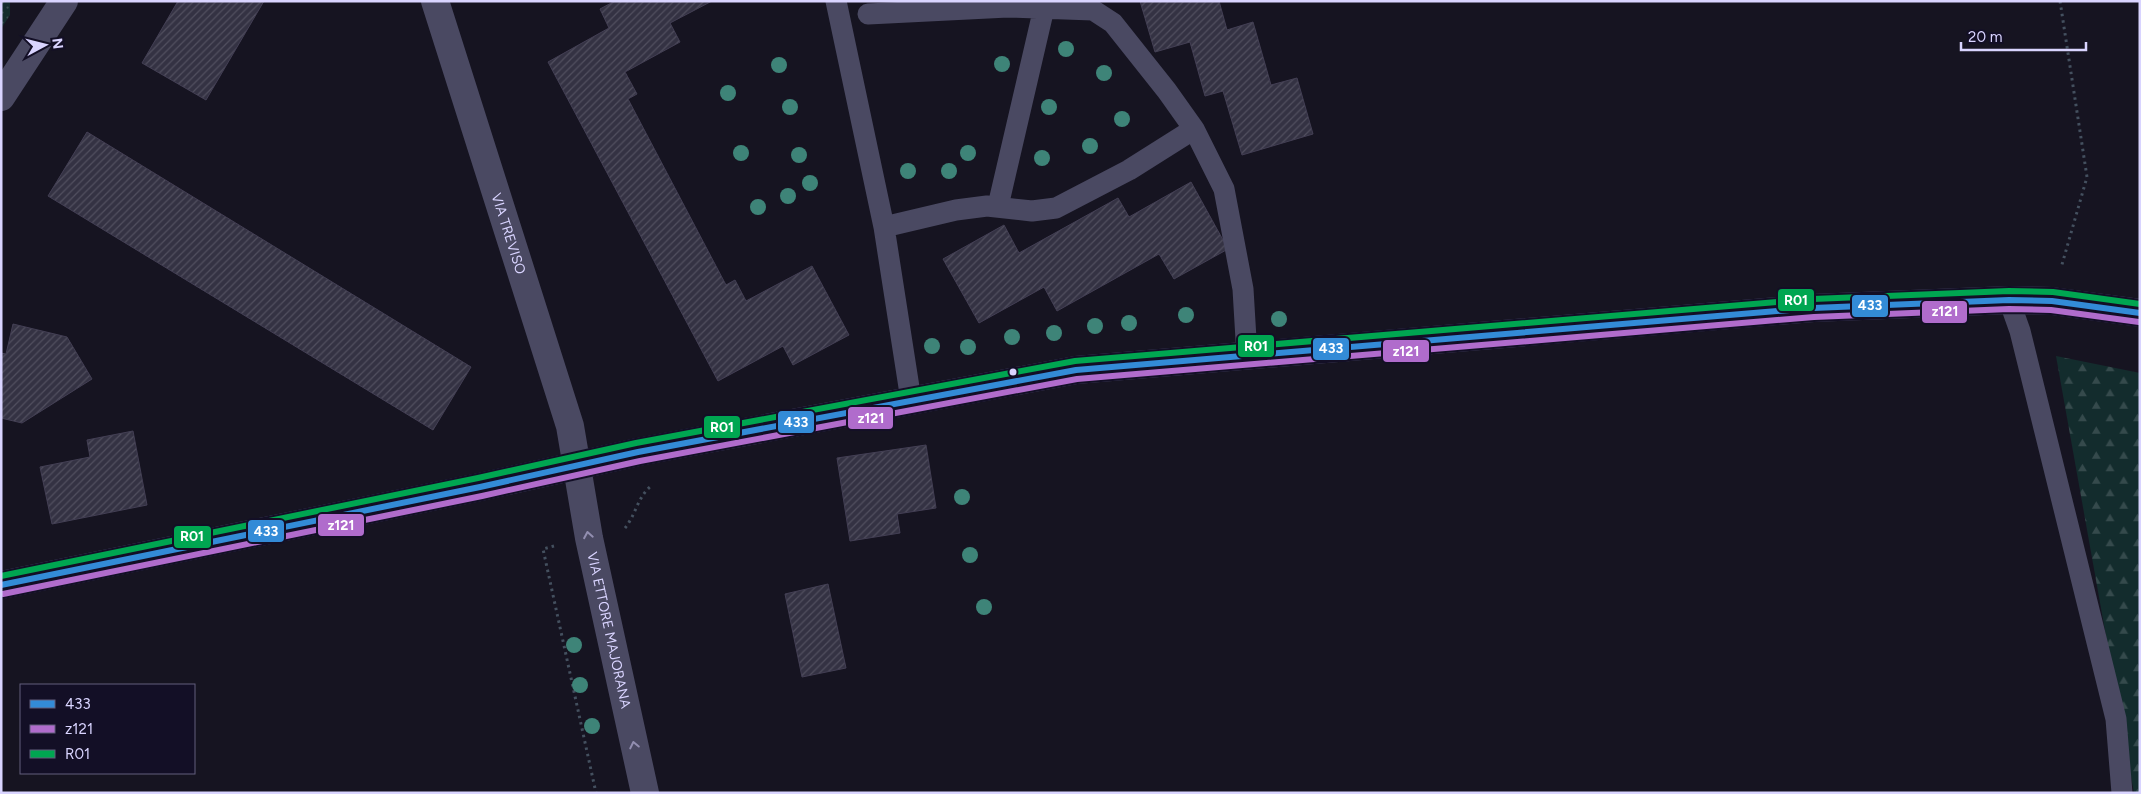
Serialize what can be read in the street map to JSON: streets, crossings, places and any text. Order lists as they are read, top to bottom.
{
  "streets": {
    "street": ["VIA TREVISO", "VIA ETTORE MAJORANA"]
  },
  "crossings": [
    ["VIA TREVISO", "VIA ETTORE MAJORANA"]
  ],
  "one_way": ["VIA ETTORE MAJORANA"],
  "lines": ["transit line R01", "transit line 433", "transit line z121"],
  "legend": ["433", "z121", "R01"],
  "scale_bar": "20 m",
  "north": "right"
}
